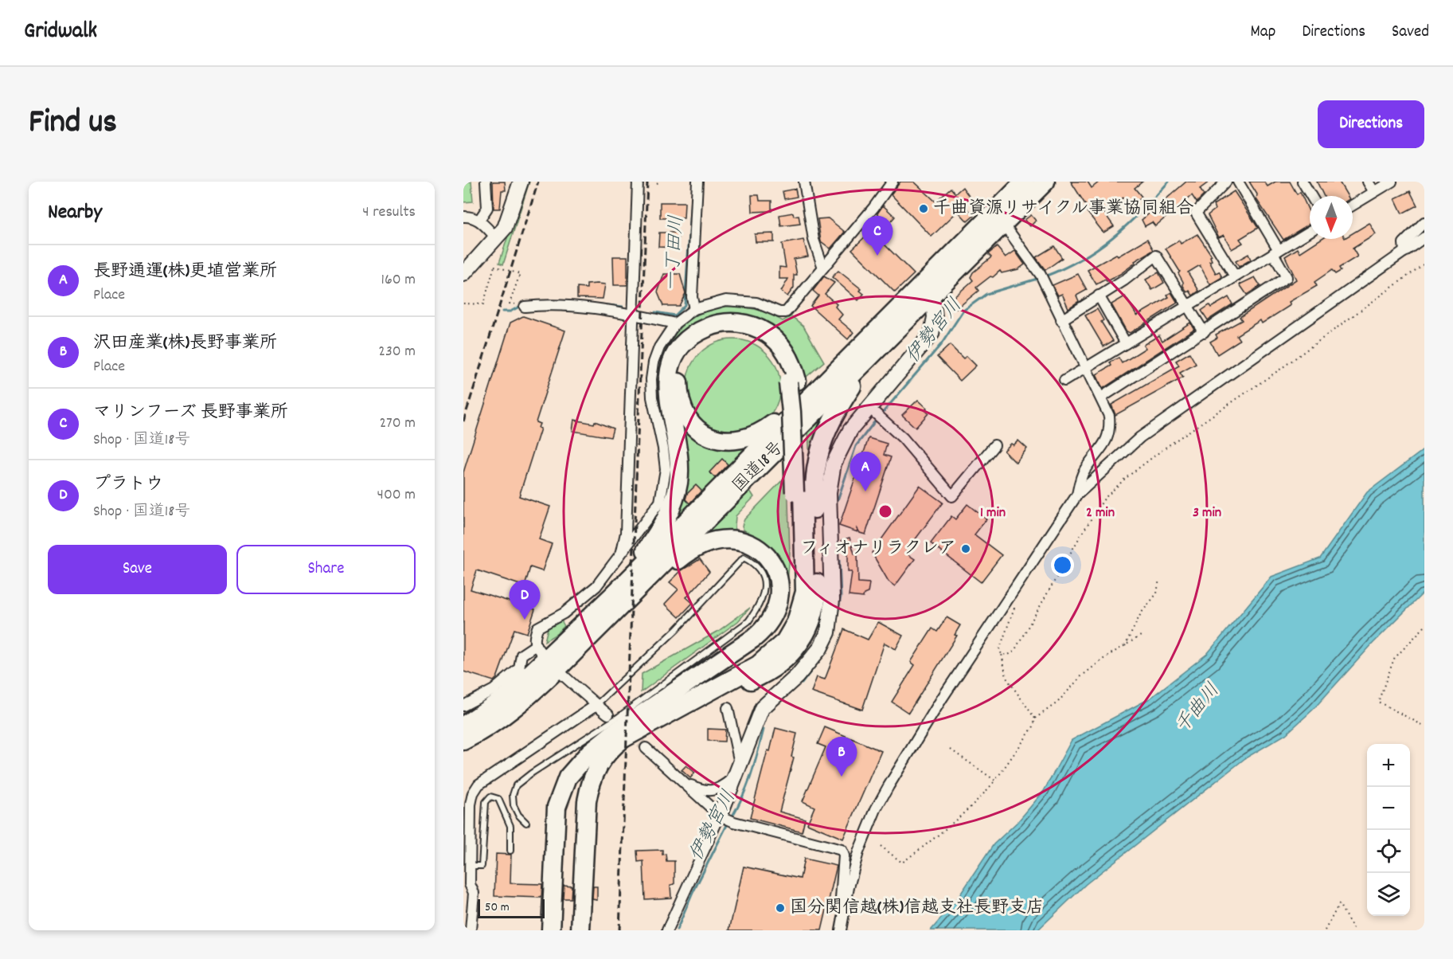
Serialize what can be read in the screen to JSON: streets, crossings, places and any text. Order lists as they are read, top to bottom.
{
  "streets": {
    "highway": ["国道18号"]
  },
  "water": ["一丁田川", "伊勢宮川", "千曲川"],
  "places": ["千曲資源リサイクル事業協同組合", "フィオナリラクレア", "国分関信越(株)信越支社長野支店"],
  "scale_bar": "50 m",
  "north": "bottom",
  "page": {
    "header": "Gridwalk",
    "nav": ["Map", "Directions", "Saved"],
    "title": "Find us",
    "buttons": [
      "Directions",
      ["Save", "Share"]
    ],
    "heading": ["Nearby", "4 results"],
    "pins": [
      "C",
      "A",
      "D",
      "B"
    ],
    "list": [
      {
        "mark": "A",
        "name": "長野通運(株)更埴営業所",
        "note": "Place",
        "value": "160 m"
      },
      {
        "mark": "B",
        "name": "沢田産業(株)長野事業所",
        "note": "Place",
        "value": "230 m"
      },
      {
        "mark": "C",
        "name": "マリンフーズ 長野事業所",
        "note": "Shop · 国道18号",
        "value": "270 m"
      },
      {
        "mark": "D",
        "name": "プラトウ",
        "note": "Shop · 国道18号",
        "value": "400 m"
      }
    ],
    "map_buttons": ["+", "−"],
    "scale": "50 m"
  },
  "rings": ["1 min", "2 min", "3 min"]
}
